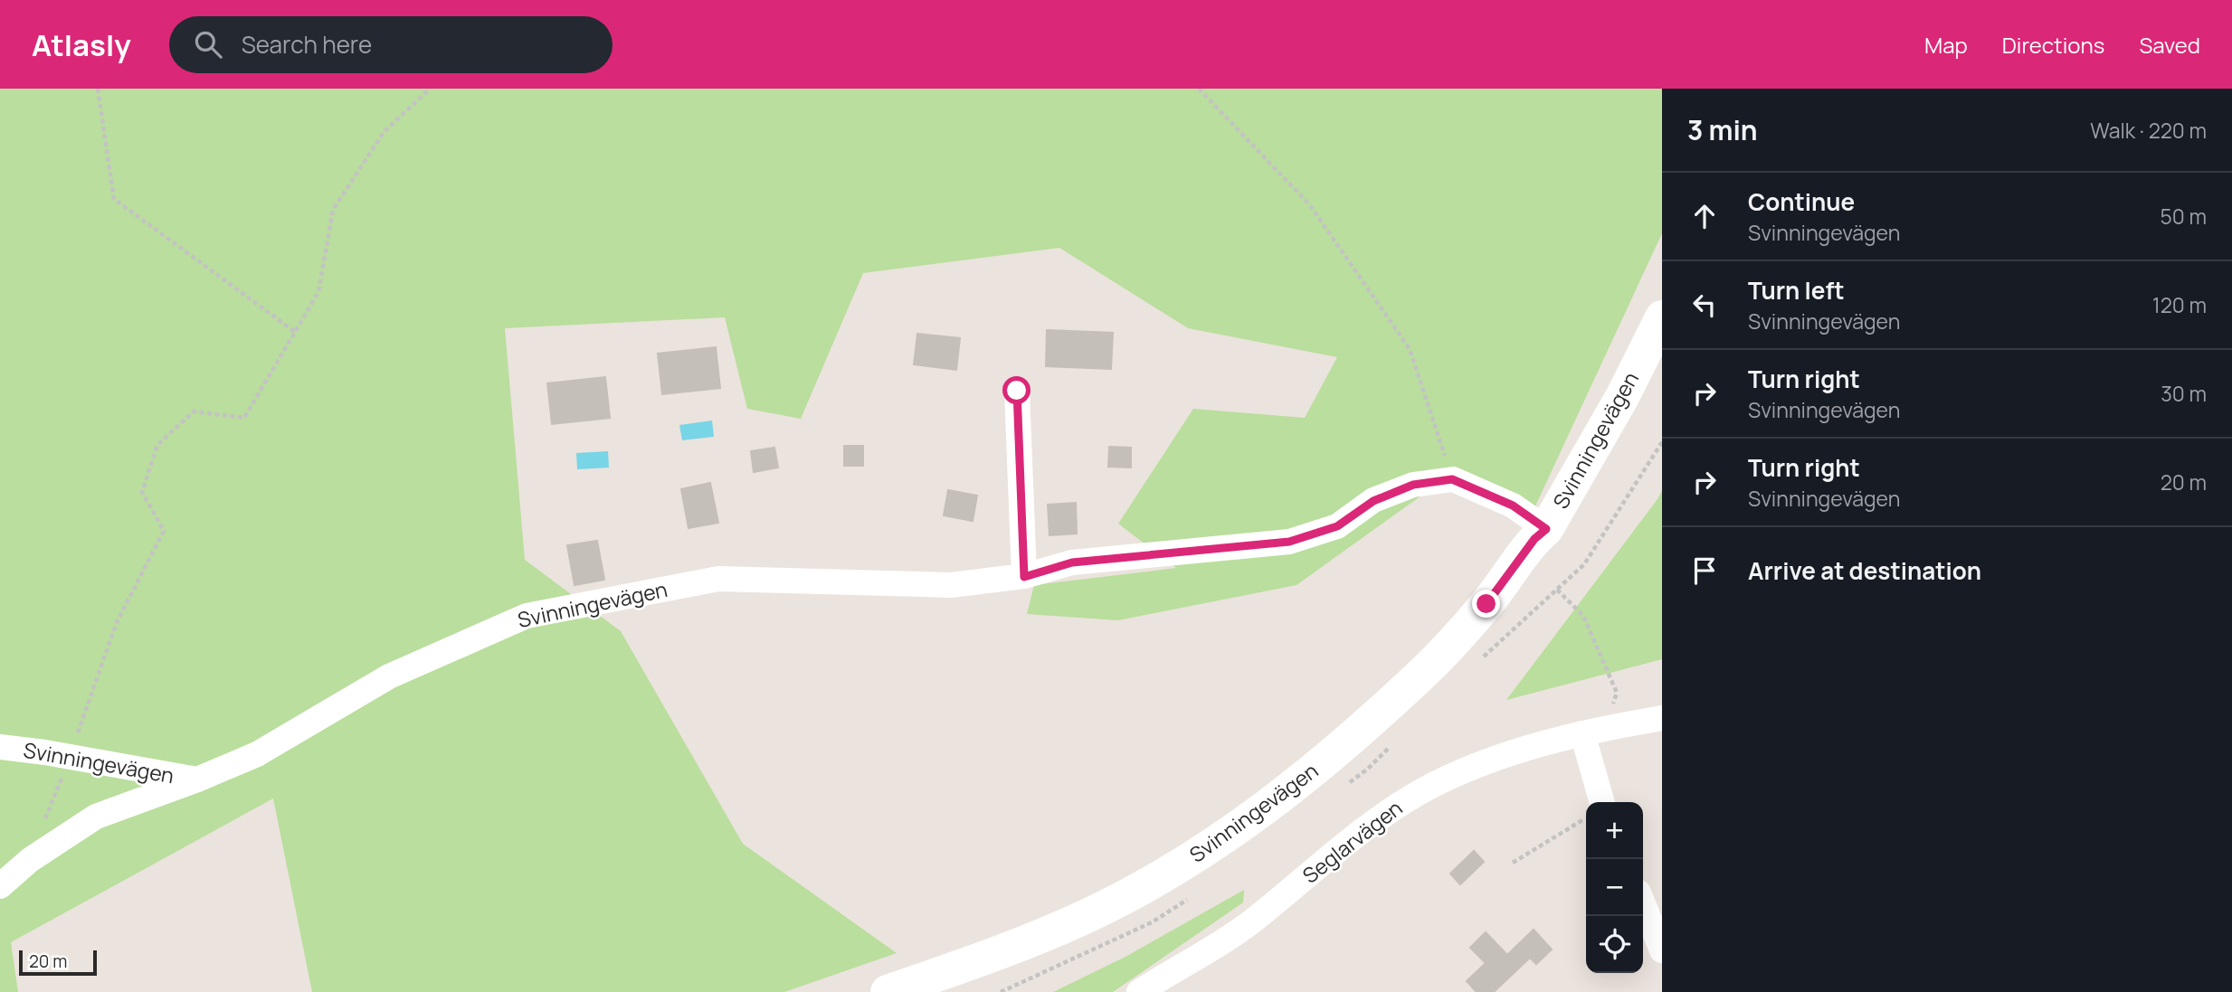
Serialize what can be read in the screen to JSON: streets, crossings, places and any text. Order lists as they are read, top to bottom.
{
  "streets": {
    "main road": ["Svinningevägen"],
    "street": ["Seglarvägen"]
  },
  "scale_bar": "20 m",
  "page": {
    "header": "Atlasly",
    "search": "Search here",
    "nav": ["Map", "Directions", "Saved"],
    "heading": ["3 min", "Walk · 220 m"],
    "list": [
      ["Continue", "Svinningevägen", "50 m"],
      ["Turn left", "Svinningevägen", "120 m"],
      ["Turn right", "Svinningevägen", "30 m"],
      ["Turn right", "Svinningevägen", "20 m"],
      "Arrive at destination"
    ],
    "map_buttons": ["+", "−"],
    "scale": "20 m"
  }
}
